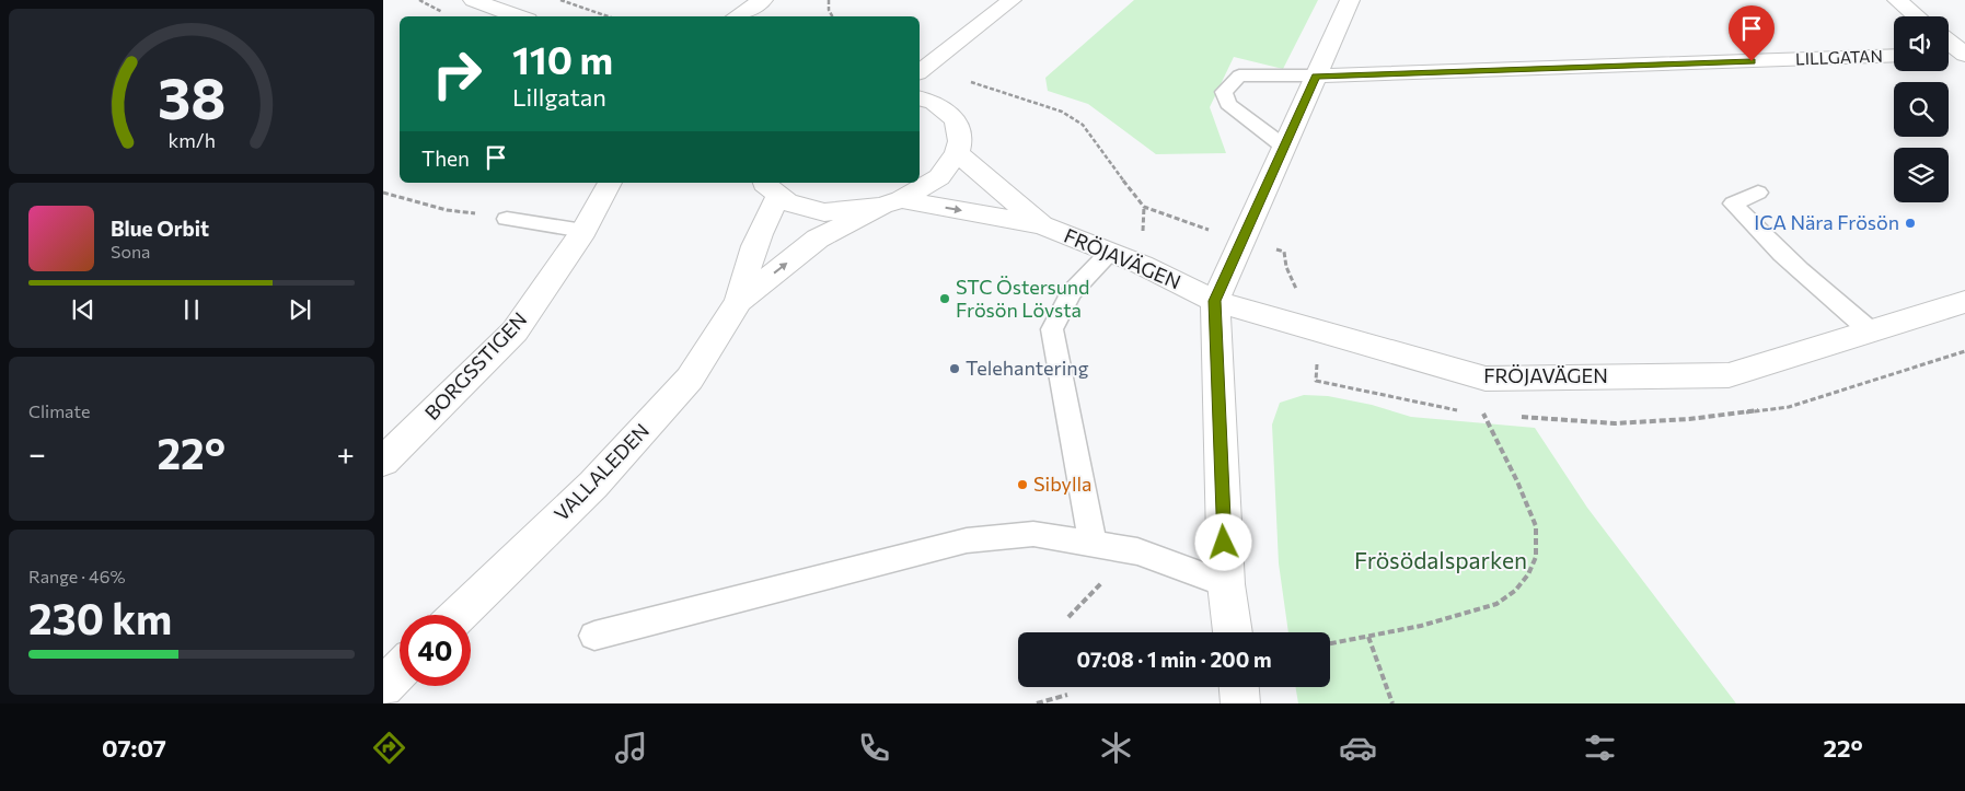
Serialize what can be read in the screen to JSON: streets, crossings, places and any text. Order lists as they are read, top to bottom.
{
  "streets": {
    "street": [
      "LILLGATAN",
      "FRÖJAVÄGEN",
      "BORGSSTIGEN",
      "VALLALEDEN"
    ]
  },
  "crossings": [
    ["FRÖJAVÄGEN", "VALLALEDEN"]
  ],
  "parks": ["Frösödalsparken"],
  "places": [
    "ICA Nära Frösön",
    "STC Östersund Frösön Lövsta",
    "Telehantering",
    "Sibylla"
  ],
  "page": {
    "turn": ["110 m", "Lillgatan"],
    "then": "Then",
    "song": ["Blue Orbit", "Sona"],
    "tile": [
      "Climate",
      ["Range · 46%", "230 km"]
    ],
    "heat": ["−", "22°", "+"],
    "limit": "40",
    "trip": "07:08 · 1 min · 200 m",
    "tabs": ["07:07", "22°"],
    "gauge": ["38", "km/h"]
  }
}
